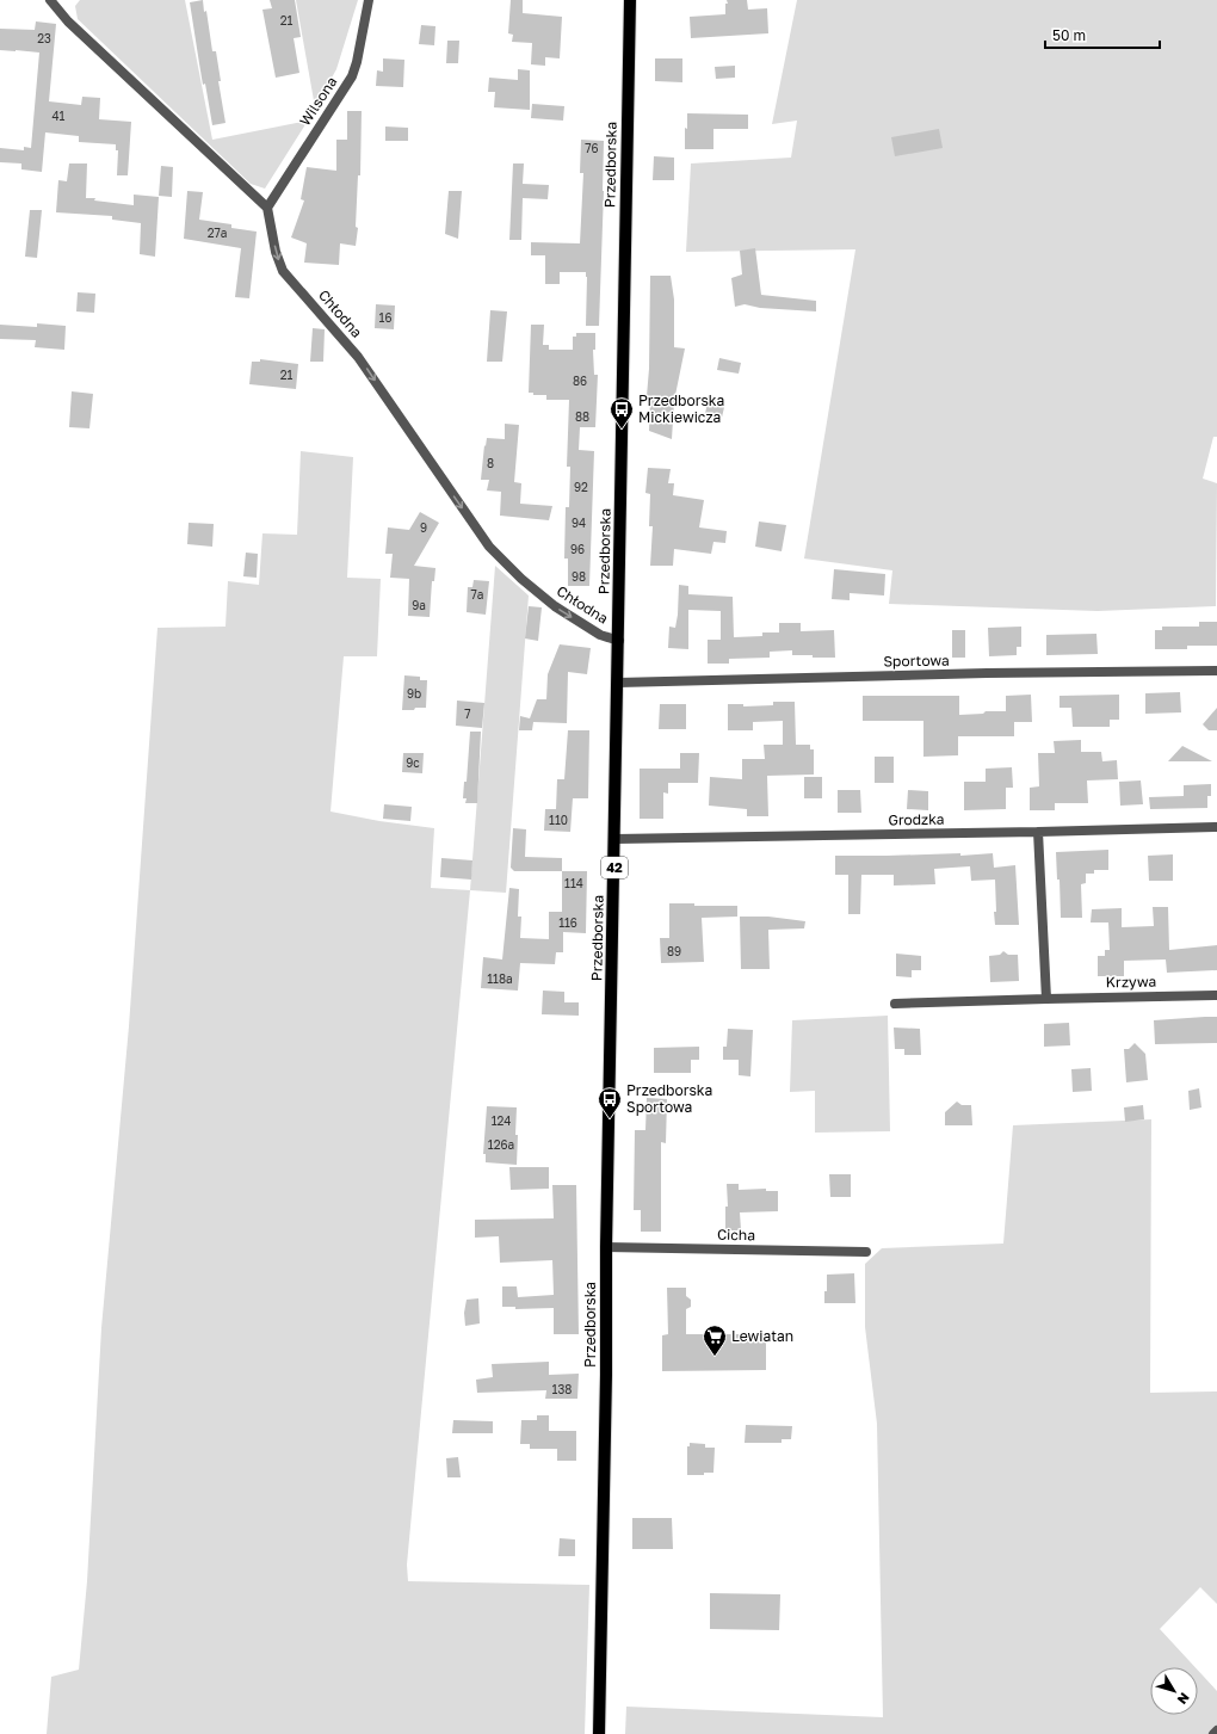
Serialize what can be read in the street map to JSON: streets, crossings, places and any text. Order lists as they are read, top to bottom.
{
  "streets": {
    "main road": ["Przedborska", "42"],
    "street": [
      "Wilsona",
      "Chłodna",
      "Sportowa",
      "Grodzka",
      "Krzywa",
      "Cicha"
    ]
  },
  "crossings": [
    ["Wilsona", "Chłodna"],
    ["Przedborska", "Chłodna"],
    ["Przedborska", "Sportowa"],
    ["Przedborska", "Grodzka"],
    ["Przedborska", "Cicha"]
  ],
  "one_way": ["Chłodna"],
  "places": {
    "bus stop": ["Przedborska Mickiewicza", "Przedborska Sportowa"],
    "supermarket": ["Lewiatan"]
  },
  "house_numbers": [
    "21",
    "23",
    "41",
    "76",
    "27a",
    "16",
    "21",
    "86",
    "88",
    "8",
    "92",
    "94",
    "9",
    "96",
    "98",
    "7a",
    "9a",
    "9b",
    "7",
    "9c",
    "110",
    "114",
    "116",
    "89",
    "118a",
    "124",
    "126a",
    "138"
  ],
  "scale_bar": "50 m",
  "north": "bottom right"
}
